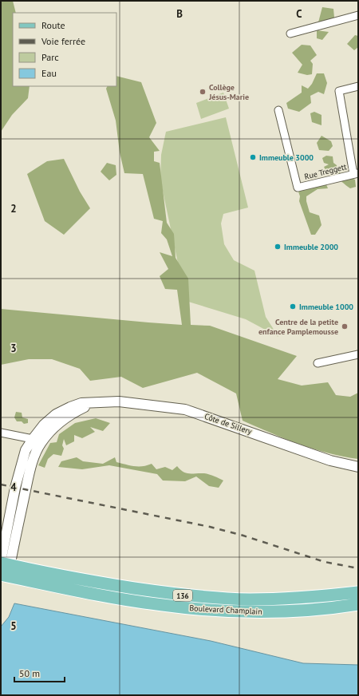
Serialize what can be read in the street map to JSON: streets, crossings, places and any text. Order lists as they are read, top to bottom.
{
  "streets": {
    "main road": ["136", "Boulevard Champlain"],
    "street": ["Rue Treggett", "Côte de Sillery"]
  },
  "crossings": [
    ["Côte de Sillery", "Boulevard Champlain"]
  ],
  "places": [
    "Collège Jésus-Marie",
    "Immeuble 3000",
    "Immeuble 2000",
    "Immeuble 1000",
    "Centre de la petite enfance Pamplemousse"
  ],
  "legend": [
    "Route",
    "Voie ferrée",
    "Parc",
    "Eau"
  ],
  "scale_bar": "50 m",
  "grid": {
    "columns": ["B", "C"],
    "rows": [
      "2",
      "3",
      "4",
      "5"
    ]
  }
}
